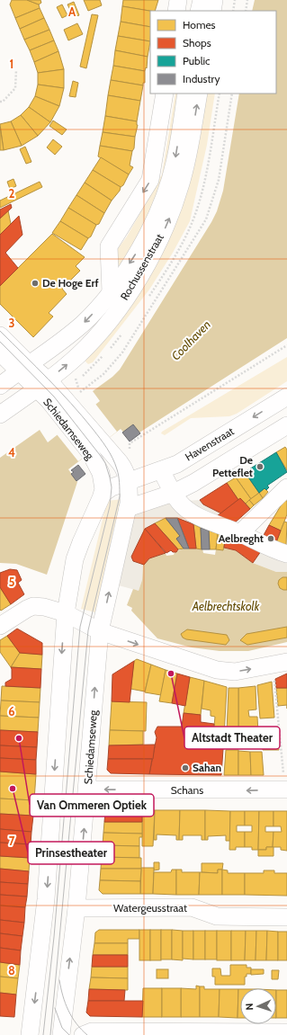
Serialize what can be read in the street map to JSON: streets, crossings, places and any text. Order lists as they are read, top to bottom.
{
  "streets": {
    "street": [
      "Rochussenstraat",
      "Schiedamseweg",
      "Havenstraat",
      "Schans",
      "Watergeusstraat"
    ]
  },
  "crossings": [
    ["Rochussenstraat", "Schiedamseweg"],
    ["Schiedamseweg", "Havenstraat"],
    ["Schiedamseweg", "Schans"],
    ["Schiedamseweg", "Watergeusstraat"]
  ],
  "water": ["Coolhaven", "Aelbrechtskolk"],
  "places": [
    "De Hoge Erf",
    "De Petteflet",
    "Aelbreght",
    "Altstadt Theater",
    "Van Ommeren Optiek",
    "Sahan",
    "Prinsestheater"
  ],
  "legend": [
    "Homes",
    "Shops",
    "Public",
    "Industry"
  ],
  "north": "left",
  "grid": {
    "columns": ["A"],
    "rows": [
      "1",
      "2",
      "3",
      "4",
      "5",
      "6",
      "7",
      "8"
    ]
  }
}
